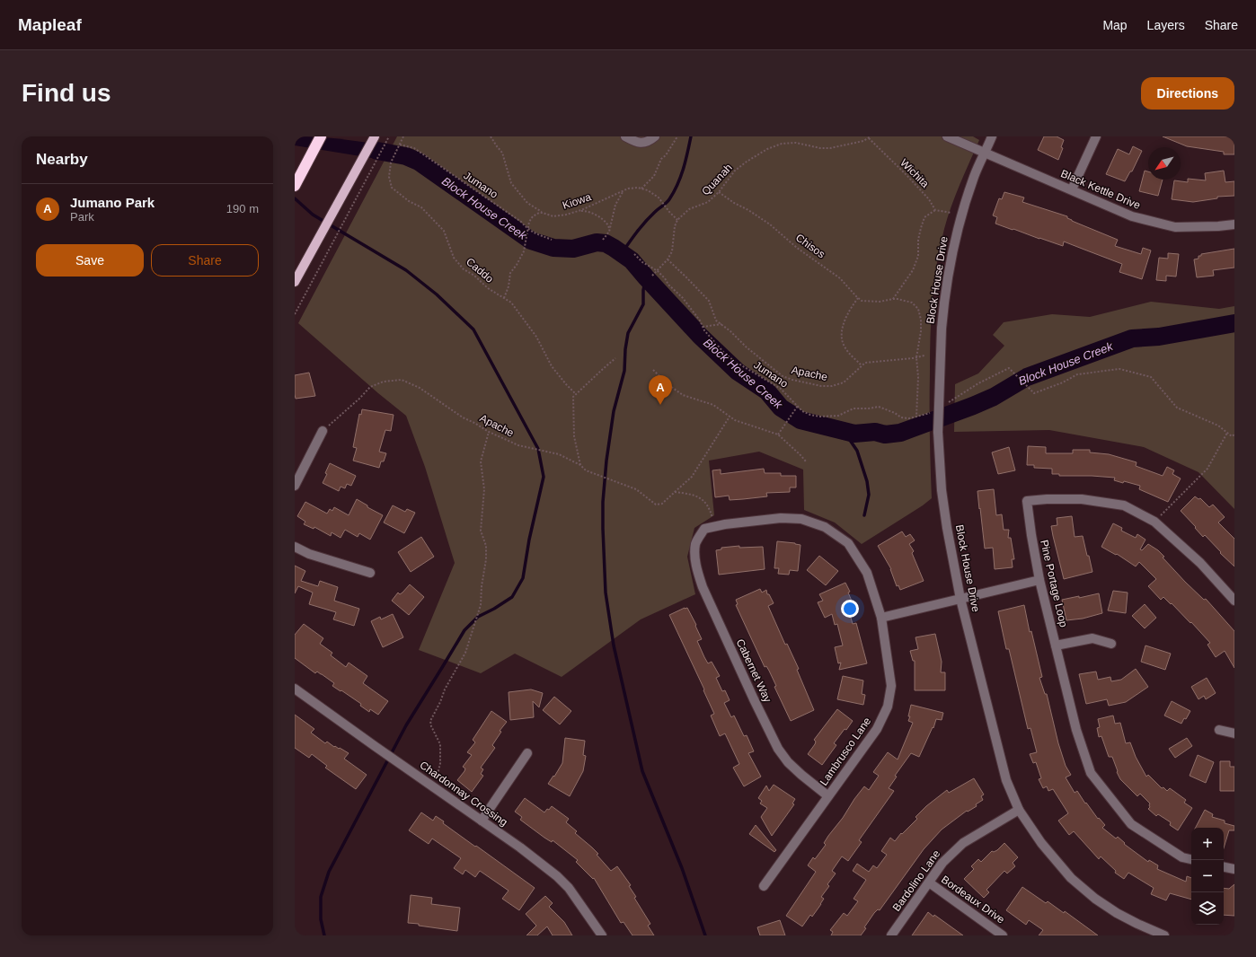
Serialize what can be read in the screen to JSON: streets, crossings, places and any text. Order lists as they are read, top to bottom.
{
  "streets": {
    "street": [
      "Black Kettle Drive",
      "Block House Drive",
      "Pine Portage Loop",
      "Cabernet Way",
      "Lambrusco Lane",
      "Chardonnay Crossing",
      "Bardolino Lane",
      "Bordeaux Drive"
    ],
    "path": [
      "Wichita",
      "Quanah",
      "Jumano",
      "Kiowa",
      "Chisos",
      "Caddo",
      "Apache"
    ]
  },
  "crossings": [
    ["Wichita", "Quanah"],
    ["Quanah", "Chisos"],
    ["Jumano", "Caddo"],
    ["Black Kettle Drive", "Block House Drive"],
    ["Chisos", "Apache"],
    ["Block House Drive", "Bardolino Lane"],
    ["Cabernet Way", "Lambrusco Lane"],
    ["Bardolino Lane", "Bordeaux Drive"]
  ],
  "water": ["Block House Creek"],
  "north": "bottom left",
  "page": {
    "header": "Mapleaf",
    "nav": ["Map", "Layers", "Share"],
    "buttons": [
      "Directions",
      ["Save", "Share"]
    ],
    "title": "Find us",
    "heading": "Nearby",
    "list": [
      {
        "mark": "A",
        "name": "Jumano Park",
        "note": "Park",
        "value": "190 m"
      }
    ],
    "pins": "A",
    "map_buttons": ["+", "−"]
  }
}
